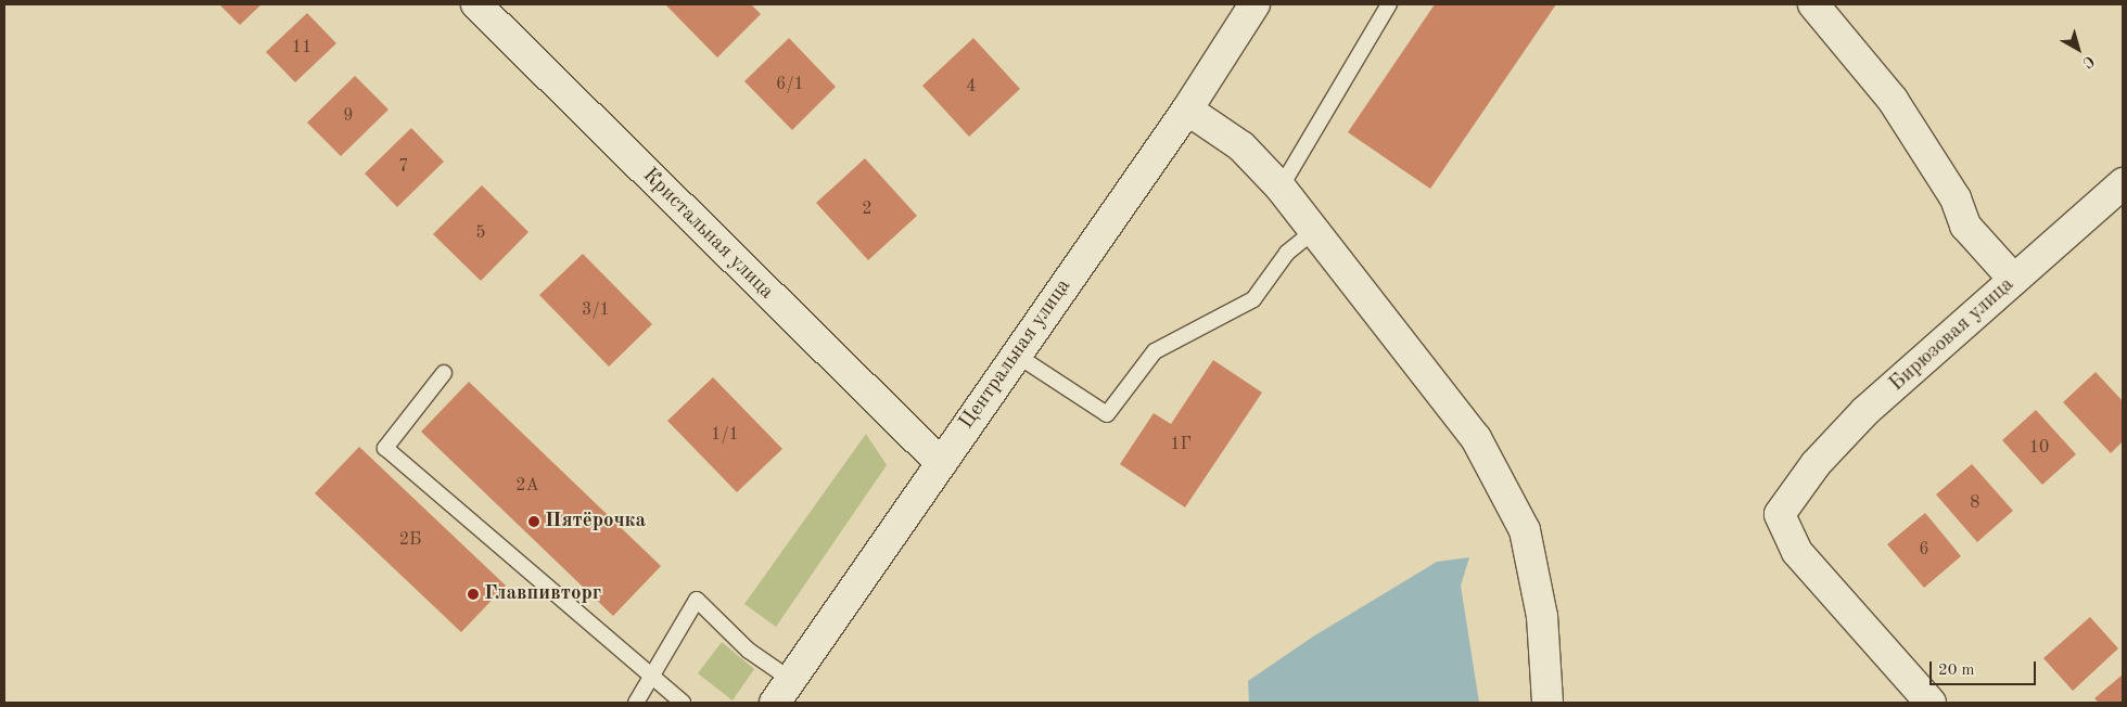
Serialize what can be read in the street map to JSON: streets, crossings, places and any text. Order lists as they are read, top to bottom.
{
  "streets": {
    "street": ["Кристальная улица", "Бирюзовая улица", "Центральная улица"]
  },
  "crossings": [
    ["Кристальная улица", "Центральная улица"]
  ],
  "places": ["Пятёрочка", "Главпивторг"],
  "house_numbers": [
    "11",
    "6/1",
    "4",
    "9",
    "7",
    "2",
    "5",
    "3/1",
    "1/1",
    "1Г",
    "10",
    "2А",
    "8",
    "2Б",
    "6"
  ],
  "scale_bar": "20 m",
  "north": "bottom right"
}
